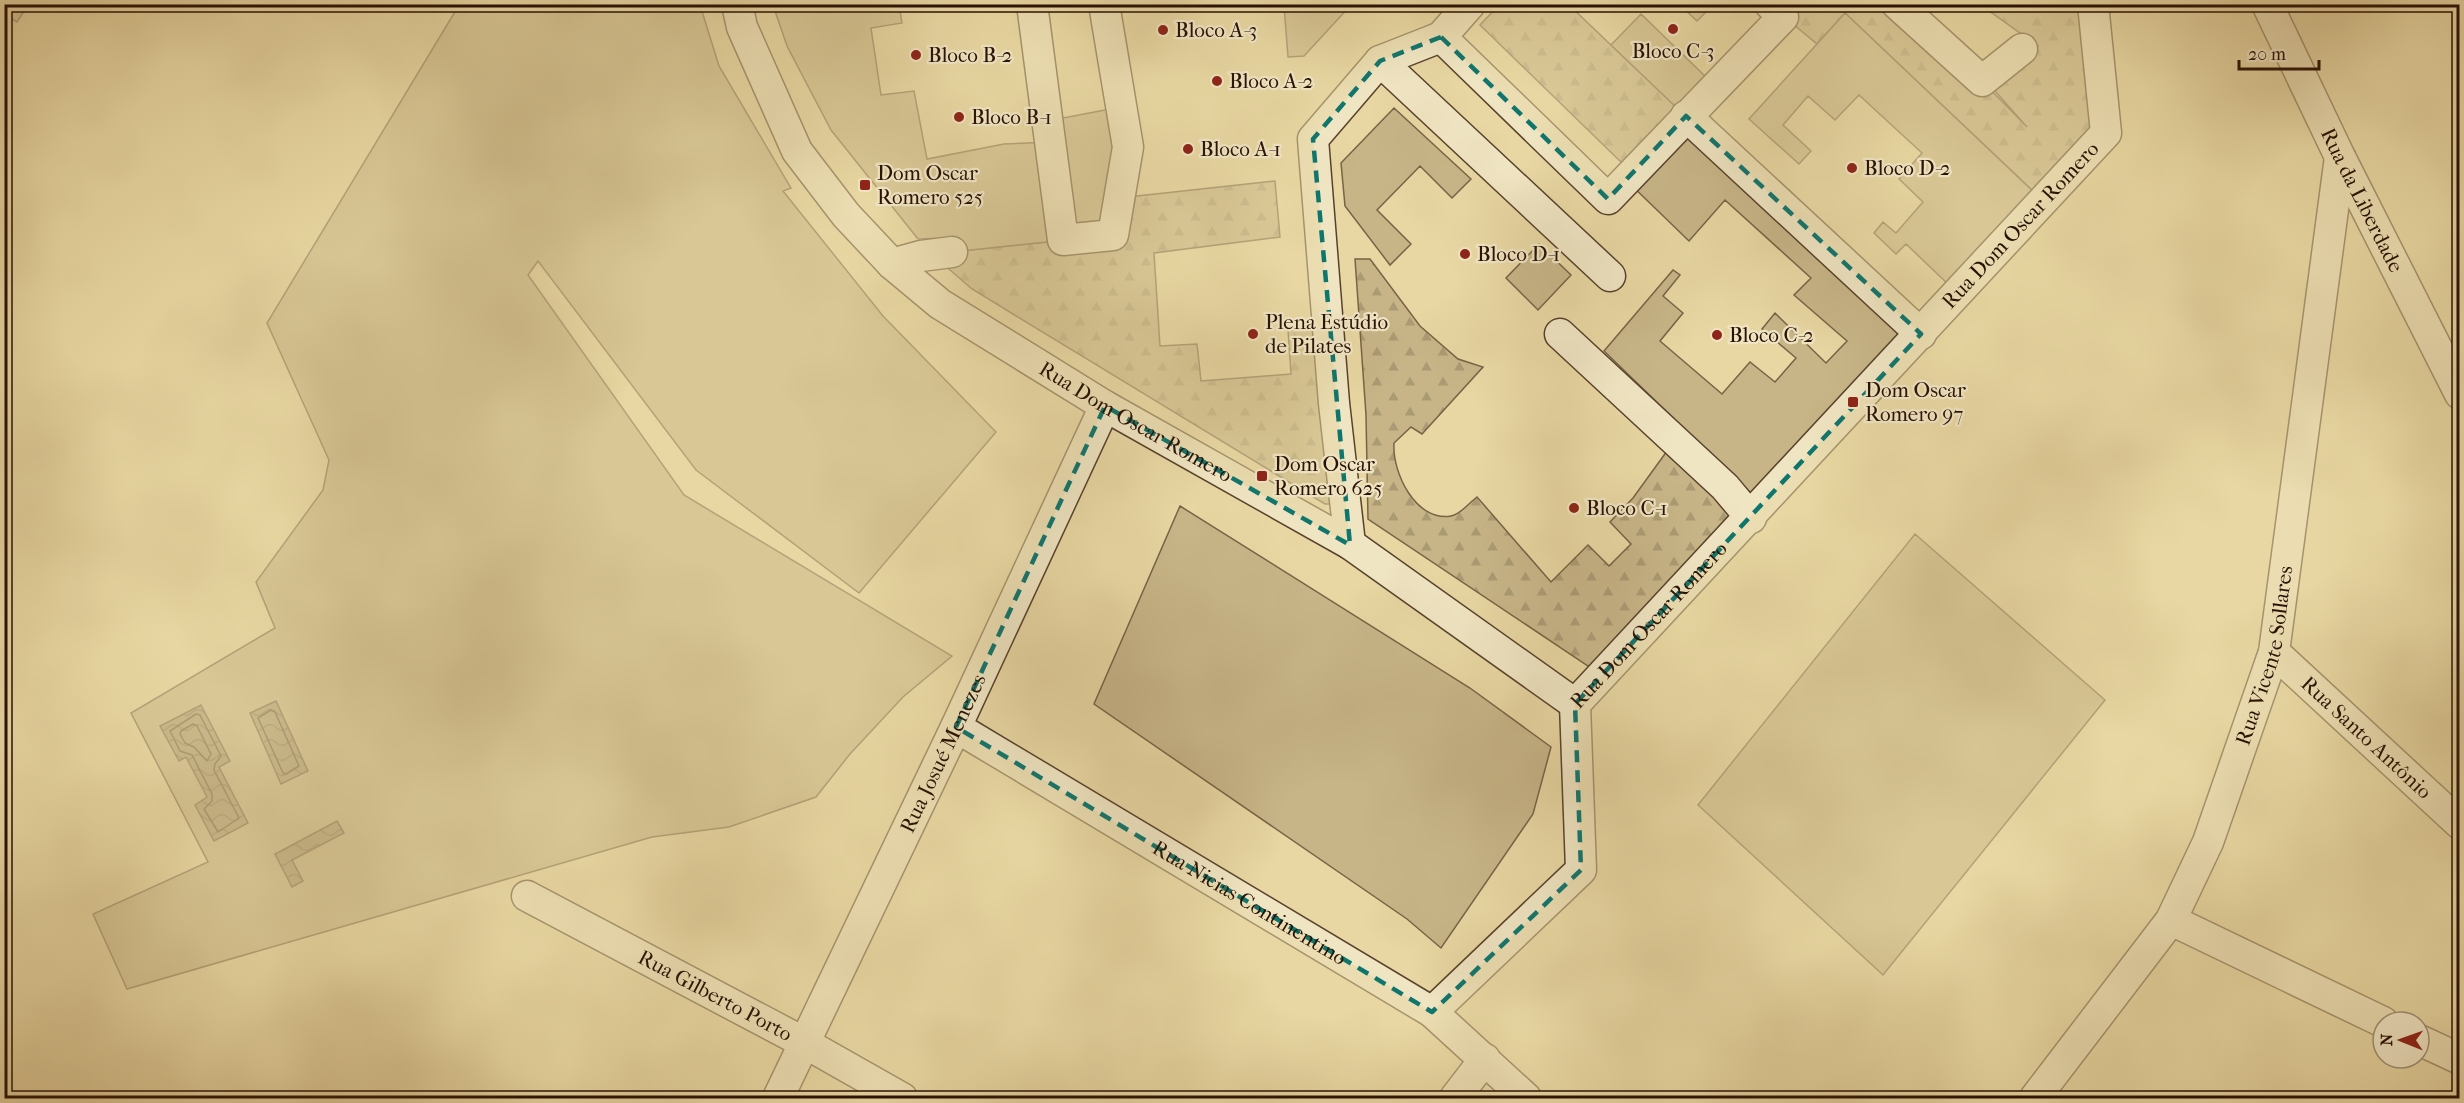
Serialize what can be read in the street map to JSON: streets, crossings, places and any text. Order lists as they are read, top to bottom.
{
  "streets": {
    "street": [
      "Rua da Liberdade",
      "Rua Dom Oscar Romero",
      "Rua Vicente Sollares",
      "Rua Santo Antônio",
      "Rua Josué Menezes",
      "Rua Nicias Continentino",
      "Rua Gilberto Porto"
    ]
  },
  "crossings": [
    ["Rua da Liberdade", "Rua Vicente Sollares"],
    ["Rua Dom Oscar Romero", "Rua Josué Menezes"],
    ["Rua Vicente Sollares", "Rua Santo Antônio"],
    ["Rua Josué Menezes", "Rua Nicias Continentino"],
    ["Rua Josué Menezes", "Rua Gilberto Porto"]
  ],
  "places": {
    "other": [
      "Bloco C-3",
      "Bloco A-3",
      "Bloco B-2",
      "Bloco A-2",
      "Bloco B-1",
      "Bloco A-1",
      "Bloco D-2",
      "Bloco D-1",
      "Plena Estúdio de Pilates",
      "Bloco C-2",
      "Bloco C-1"
    ],
    "transit": ["Dom Oscar Romero 525", "Dom Oscar Romero 97", "Dom Oscar Romero 625"]
  },
  "scale_bar": "20 m",
  "north": "left"
}
